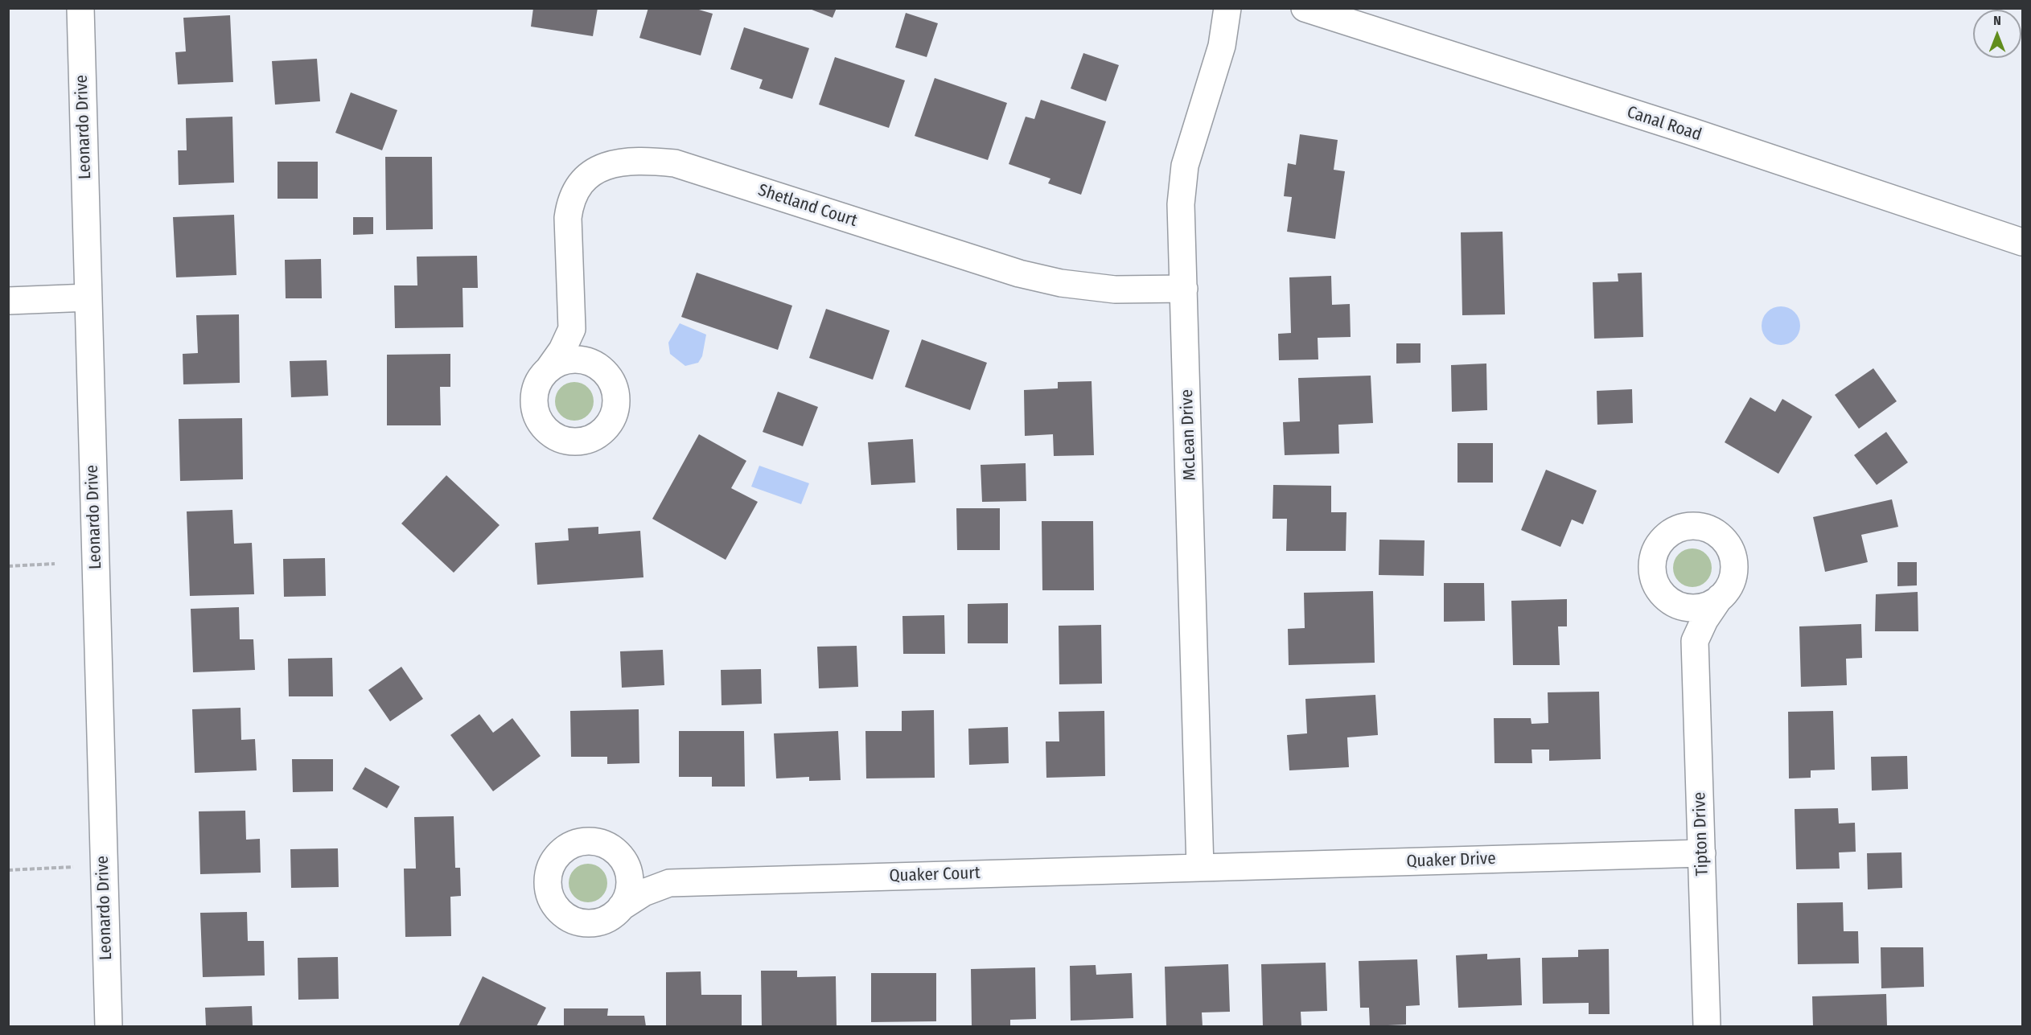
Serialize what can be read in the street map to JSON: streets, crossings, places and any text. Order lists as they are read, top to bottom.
{
  "streets": {
    "street": [
      "Canal Road",
      "Leonardo Drive",
      "Shetland Court",
      "McLean Drive",
      "Tipton Drive",
      "Quaker Drive",
      "Quaker Court"
    ]
  },
  "crossings": [
    ["Shetland Court", "McLean Drive"],
    ["McLean Drive", "Quaker Drive"],
    ["McLean Drive", "Quaker Court"],
    ["Tipton Drive", "Quaker Drive"],
    ["Quaker Drive", "Quaker Court"]
  ],
  "north": "top"
}
